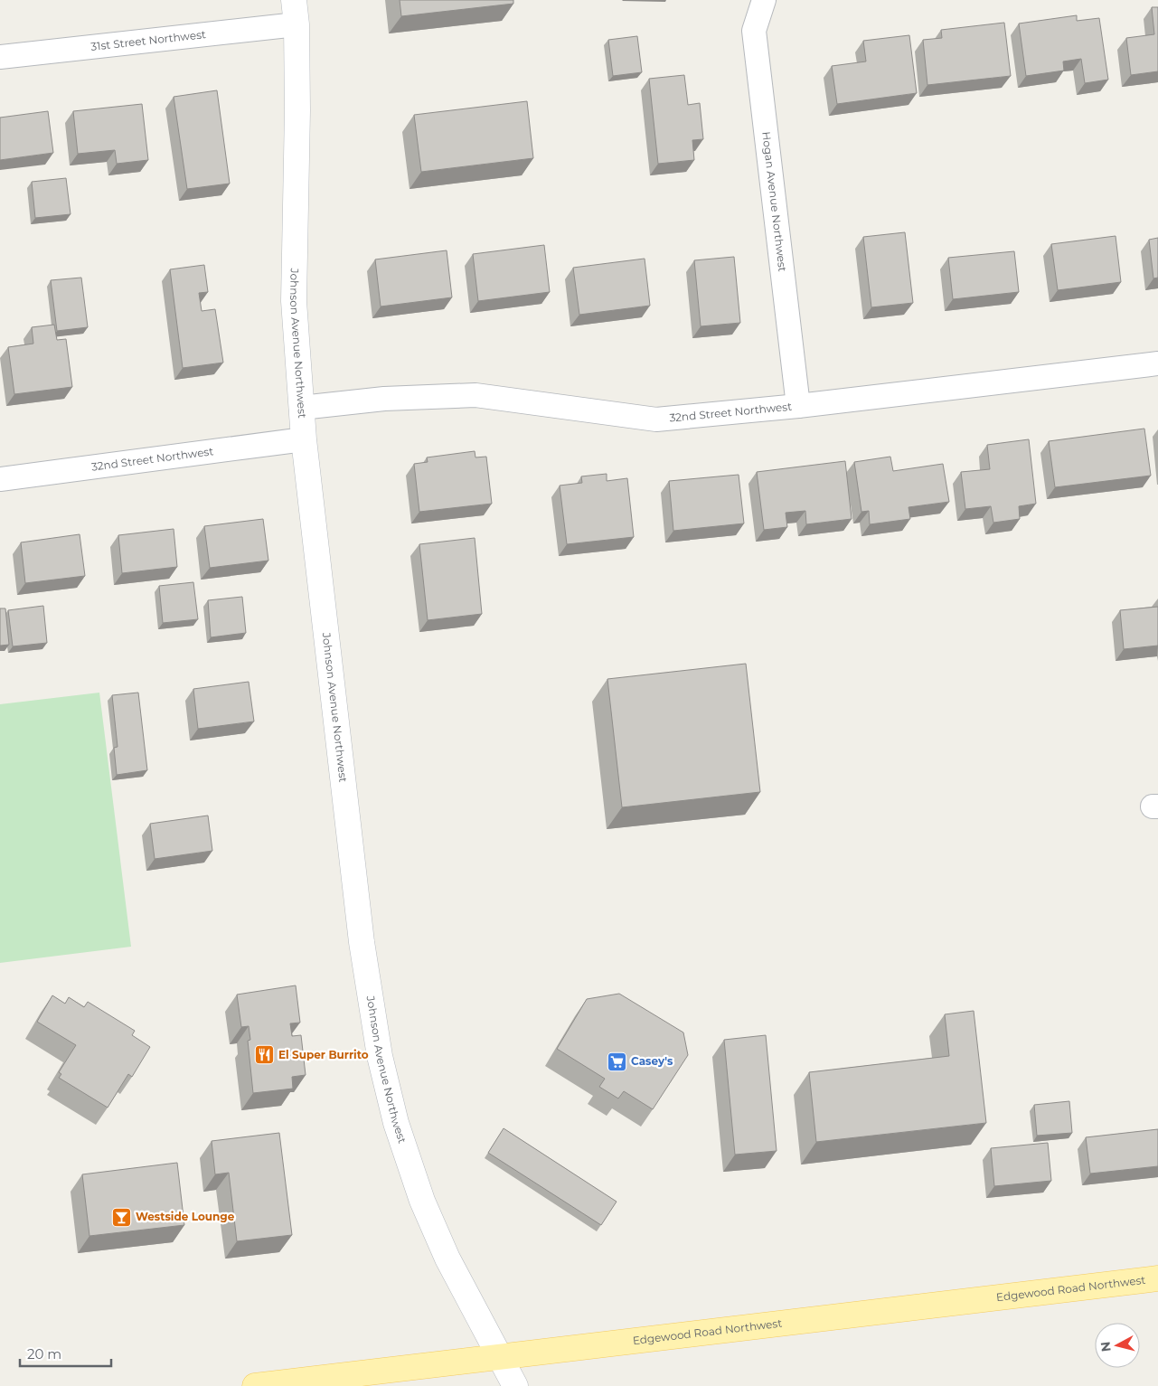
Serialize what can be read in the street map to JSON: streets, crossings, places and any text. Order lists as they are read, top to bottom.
{
  "streets": {
    "main road": ["Edgewood Road Northwest"],
    "street": [
      "31st Street Northwest",
      "Hogan Avenue Northwest",
      "Johnson Avenue Northwest",
      "32nd Street Northwest"
    ]
  },
  "crossings": [
    ["31st Street Northwest", "Johnson Avenue Northwest"],
    ["Hogan Avenue Northwest", "32nd Street Northwest"],
    ["Johnson Avenue Northwest", "32nd Street Northwest"],
    ["Johnson Avenue Northwest", "Edgewood Road Northwest"]
  ],
  "places": {
    "restaurant": ["El Super Burrito"],
    "supermarket": ["Casey's"],
    "bar": ["Westside Lounge"]
  },
  "scale_bar": "20 m",
  "north": "left"
}
